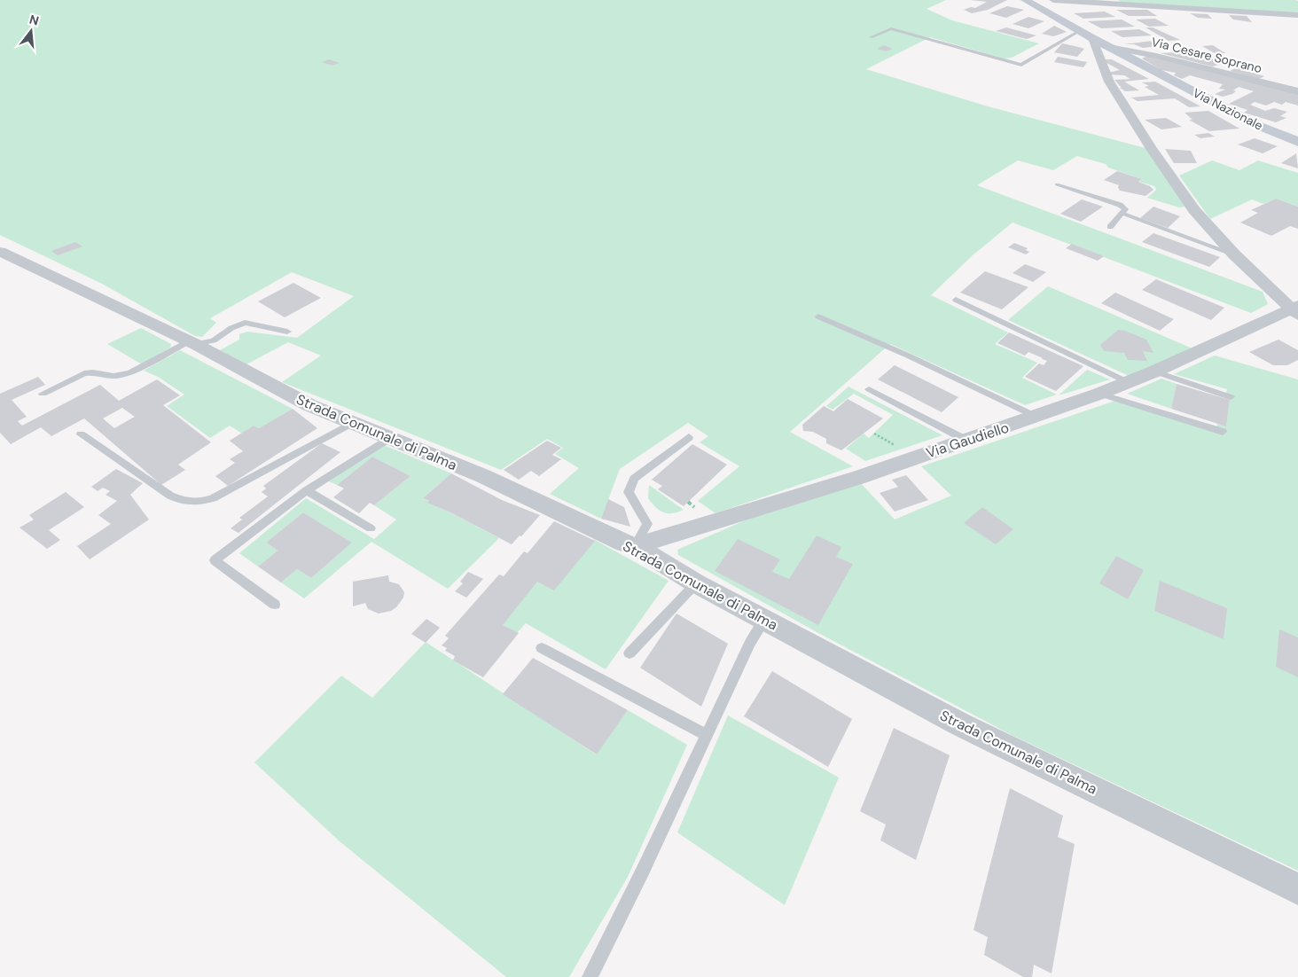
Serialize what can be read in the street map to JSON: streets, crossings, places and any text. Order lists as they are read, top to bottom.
{
  "streets": {
    "main road": ["Via Nazionale"],
    "street": ["Via Cesare Soprano", "Strada Comunale di Palma", "Via Gaudiello"]
  },
  "crossings": [
    ["Via Cesare Soprano", "Via Nazionale"],
    ["Strada Comunale di Palma", "Via Gaudiello"]
  ],
  "north": "top"
}
